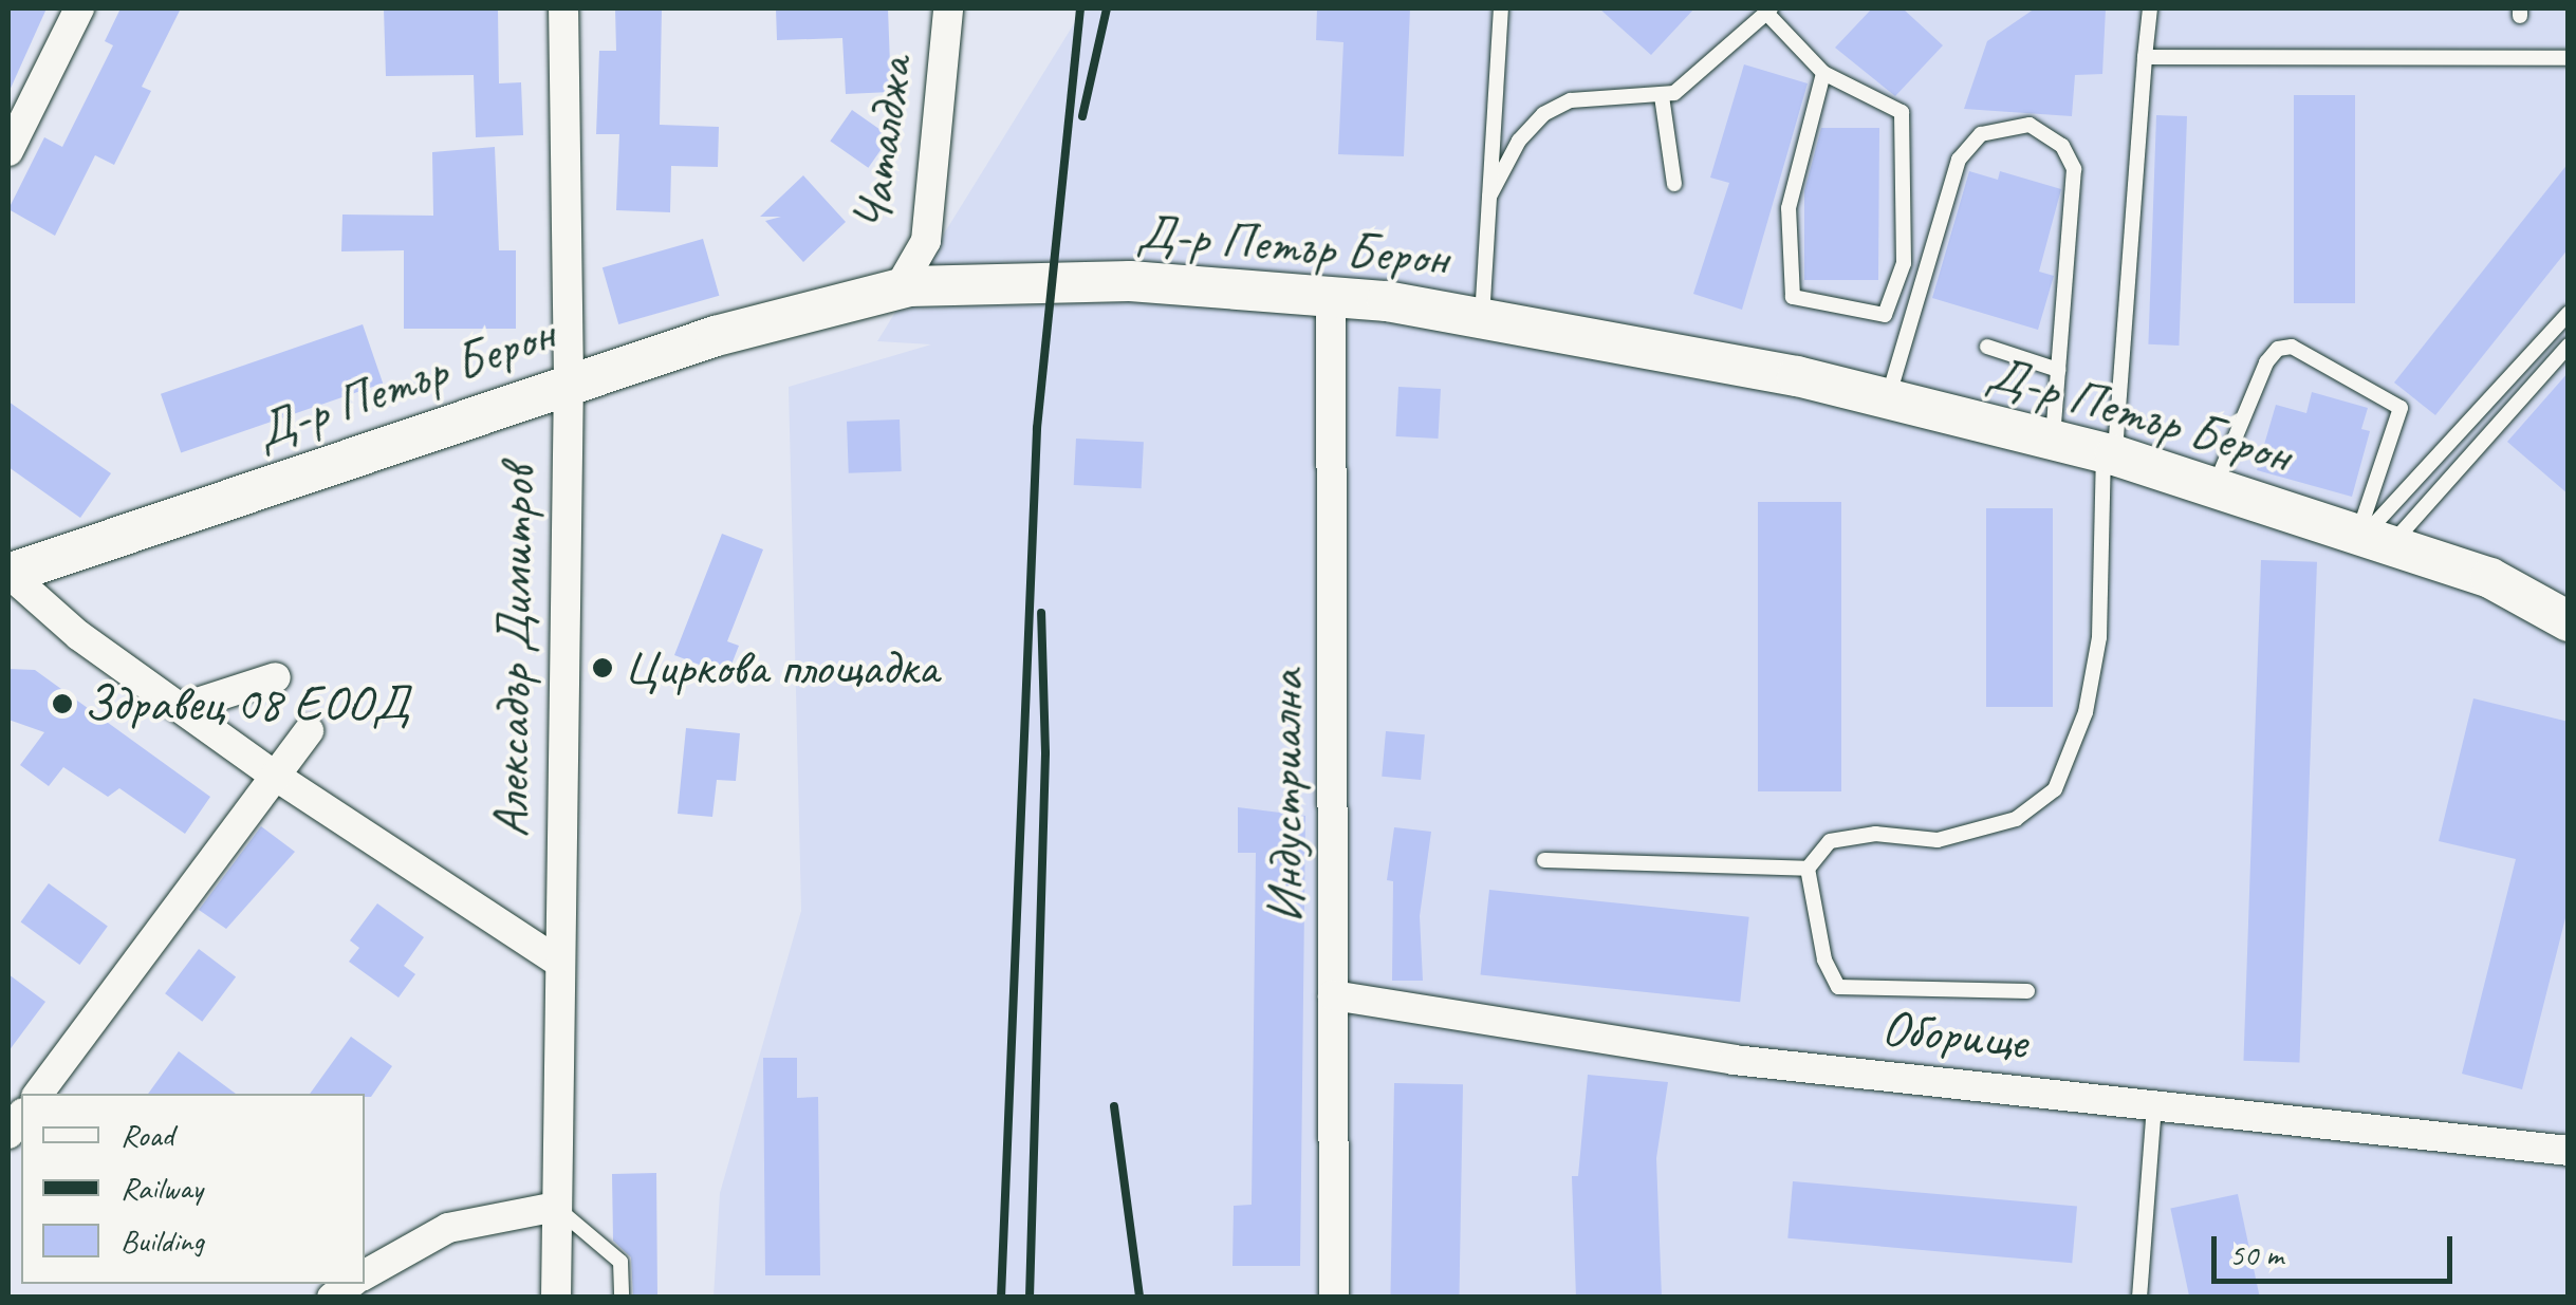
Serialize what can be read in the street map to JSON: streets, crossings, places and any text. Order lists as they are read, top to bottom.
{
  "streets": {
    "street": [
      "Чаталджа",
      "Д-р Петър Берон",
      "Алексадър Димитров",
      "Индустриална",
      "Оборище"
    ]
  },
  "crossings": [
    ["Чаталджа", "Д-р Петър Берон"],
    ["Д-р Петър Берон", "Алексадър Димитров"],
    ["Д-р Петър Берон", "Индустриална"],
    ["Индустриална", "Оборище"]
  ],
  "places": ["Циркова площадка", "Здравец 08 ЕООД"],
  "legend": ["Road", "Railway", "Building"],
  "scale_bar": "50 m"
}
